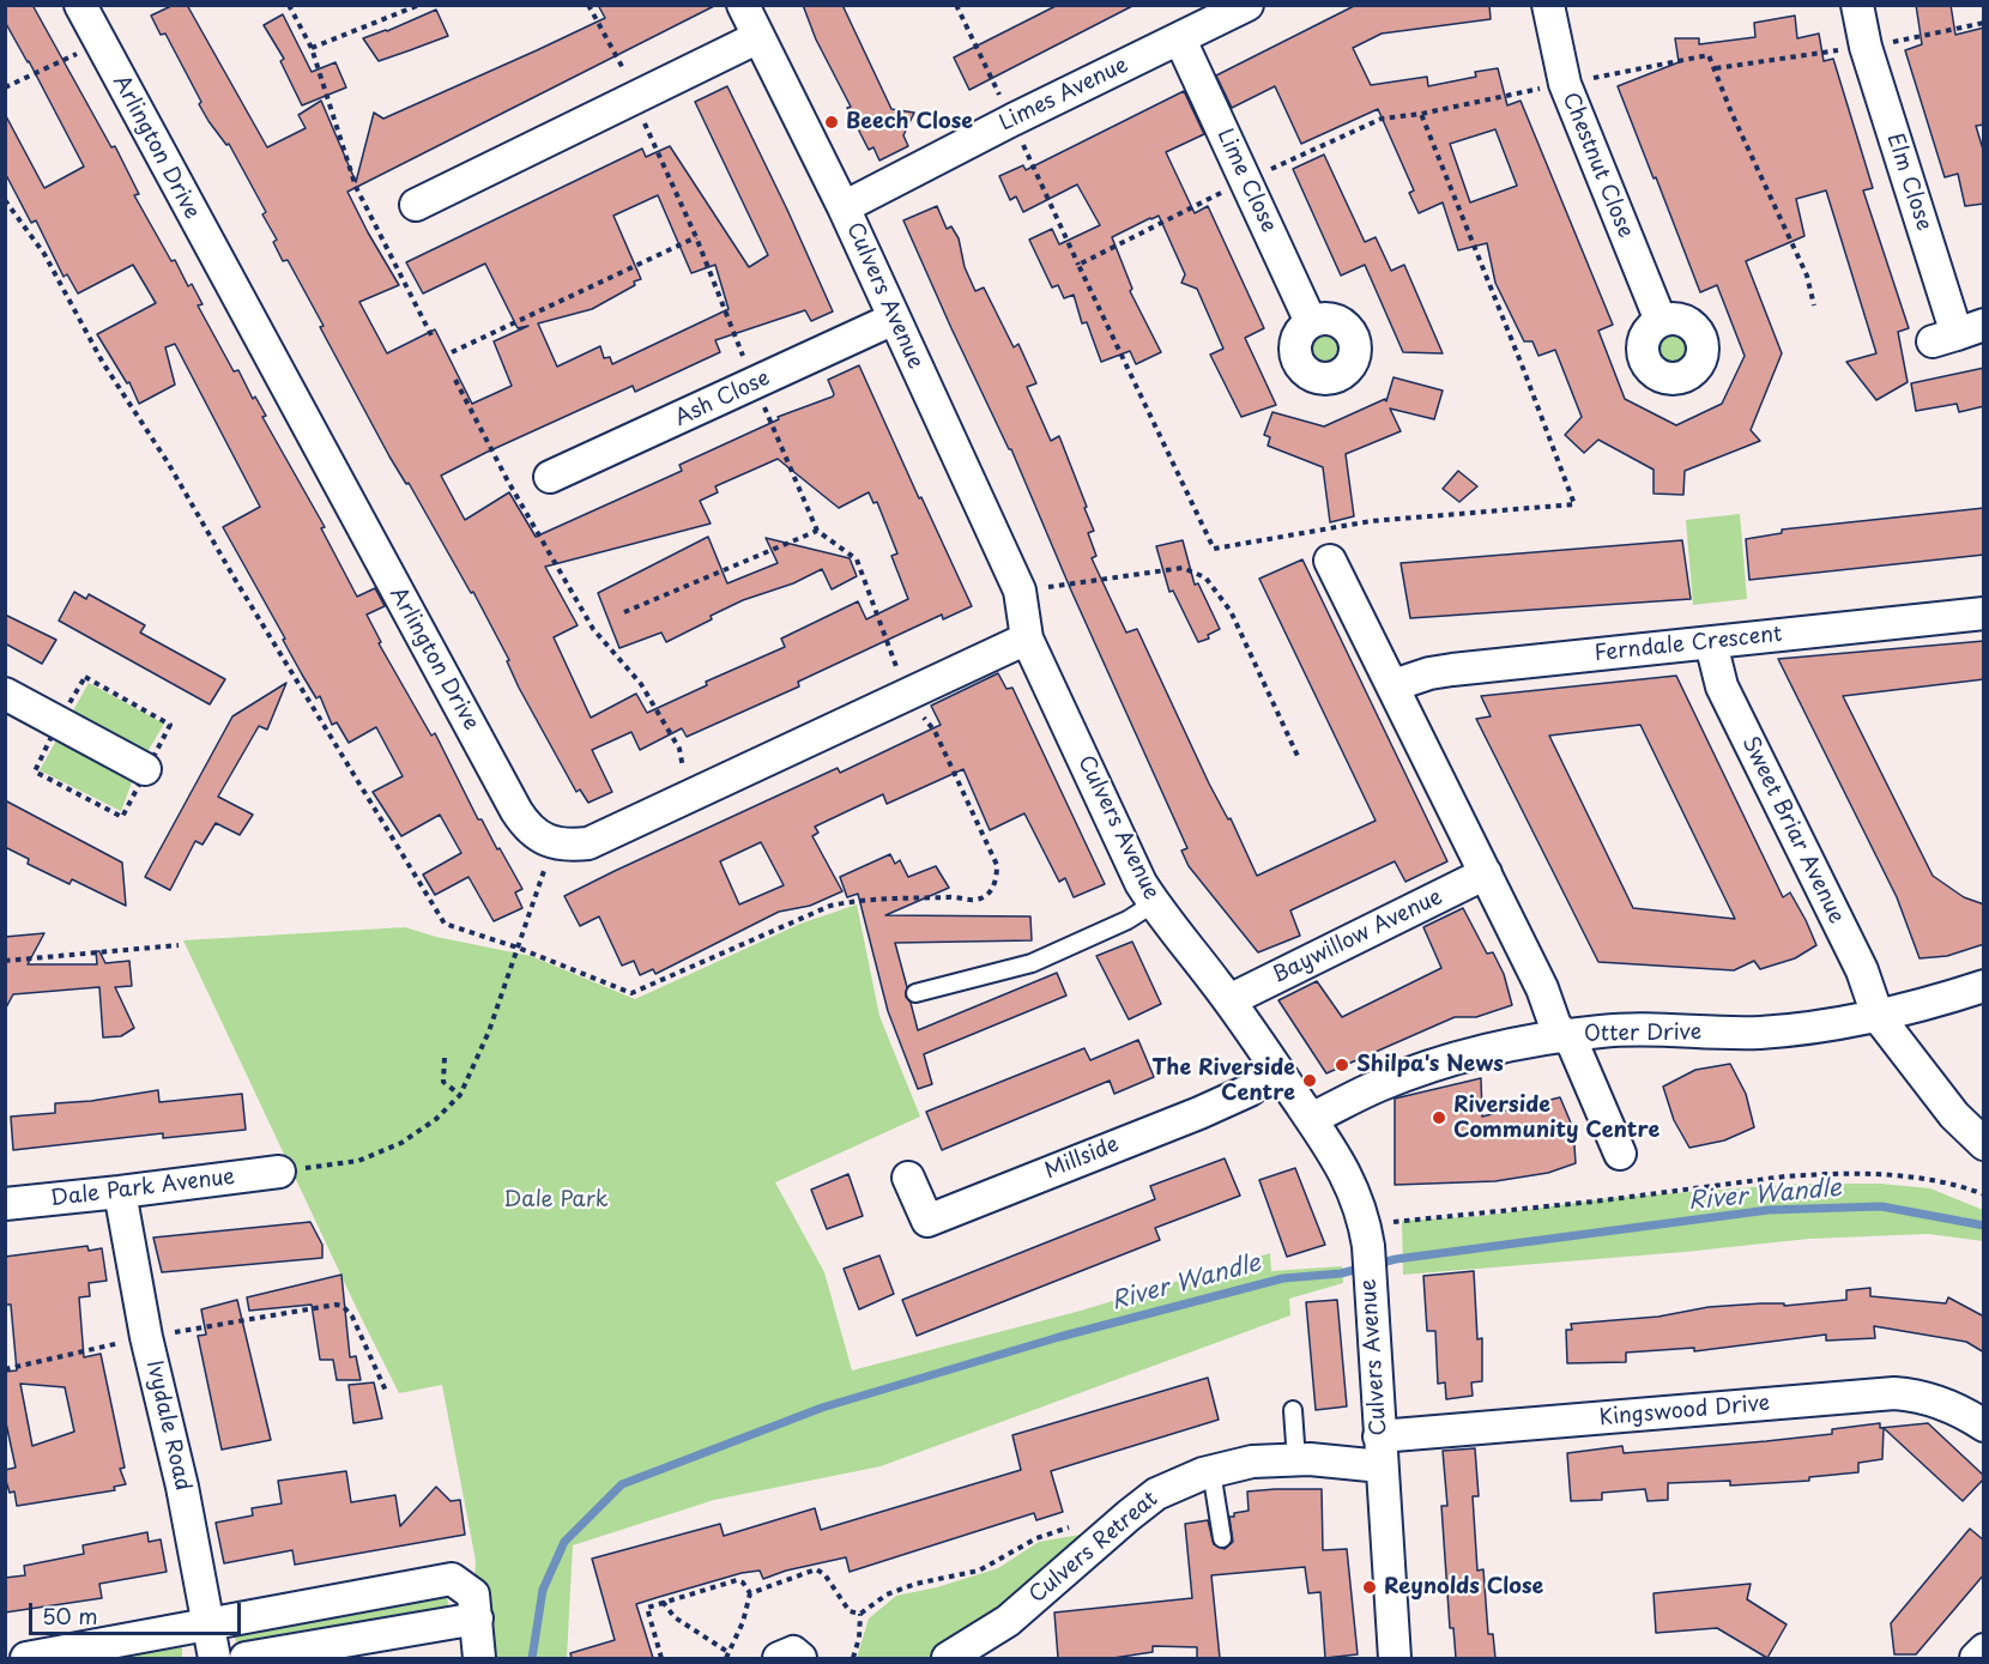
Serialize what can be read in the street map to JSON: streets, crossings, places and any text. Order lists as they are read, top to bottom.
{
  "streets": {
    "street": [
      "Limes Avenue",
      "Arlington Drive",
      "Chestnut Close",
      "Lime Close",
      "Elm Close",
      "Culvers Avenue",
      "Ash Close",
      "Ferndale Crescent",
      "Sweet Briar Avenue",
      "Baywillow Avenue",
      "Otter Drive",
      "Millside",
      "Dale Park Avenue",
      "Kingswood Drive",
      "Ivydale Road",
      "Culvers Retreat"
    ]
  },
  "crossings": [
    ["Limes Avenue", "Lime Close"],
    ["Limes Avenue", "Culvers Avenue"],
    ["Culvers Avenue", "Ash Close"],
    ["Culvers Avenue", "Baywillow Avenue"],
    ["Culvers Avenue", "Otter Drive"],
    ["Culvers Avenue", "Millside"],
    ["Culvers Avenue", "Kingswood Drive"],
    ["Culvers Avenue", "Culvers Retreat"],
    ["Ferndale Crescent", "Sweet Briar Avenue"],
    ["Sweet Briar Avenue", "Otter Drive"],
    ["Dale Park Avenue", "Ivydale Road"]
  ],
  "water": ["River Wandle"],
  "parks": ["Dale Park"],
  "places": [
    "Beech Close",
    "Shilpa's News",
    "The Riverside Centre",
    "Riverside Community Centre",
    "Reynolds Close"
  ],
  "scale_bar": "50 m"
}
